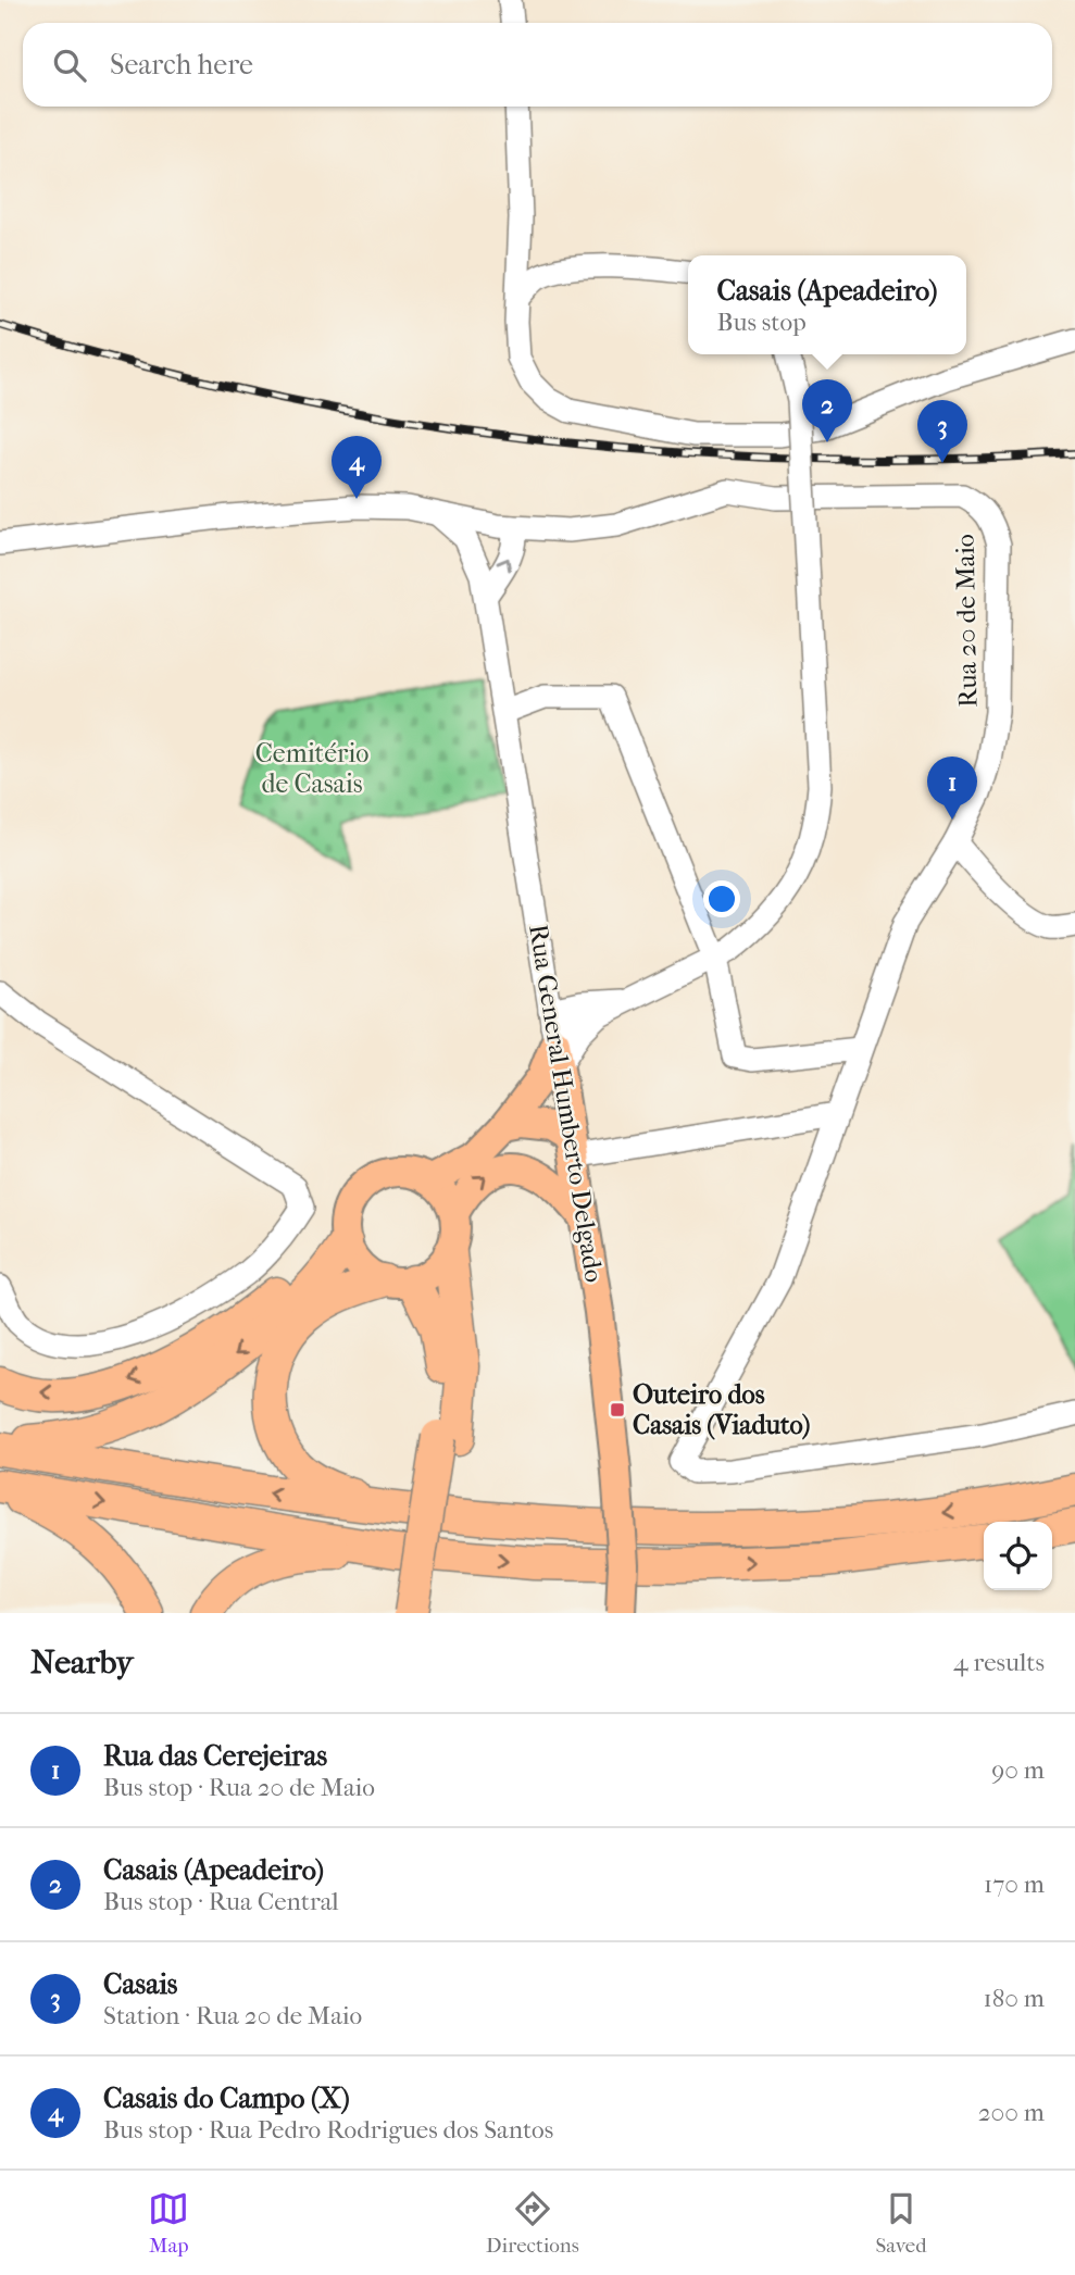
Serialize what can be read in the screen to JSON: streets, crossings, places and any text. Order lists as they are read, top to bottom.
{
  "streets": {
    "main road": ["Rua General Humberto Delgado"],
    "street": ["Rua 20 de Maio"]
  },
  "crossings": [
    ["Rua 20 de Maio", "Rua General Humberto Delgado"]
  ],
  "parks": ["Cemitério de Casais"],
  "places": {
    "transit": ["Outeiro dos Casais (Viaduto)"]
  },
  "page": {
    "search": "Search here",
    "popup": ["Casais (Apeadeiro)", "Bus stop"],
    "pins": [
      "2",
      "3",
      "4",
      "1"
    ],
    "heading": ["Nearby", "4 results"],
    "list": [
      {
        "mark": "1",
        "name": "Rua das Cerejeiras",
        "note": "Bus stop · Rua 20 de Maio",
        "value": "90 m"
      },
      {
        "mark": "2",
        "name": "Casais (Apeadeiro)",
        "note": "Bus stop · Rua Central",
        "value": "170 m"
      },
      {
        "mark": "3",
        "name": "Casais",
        "note": "Station · Rua 20 de Maio",
        "value": "180 m"
      },
      {
        "mark": "4",
        "name": "Casais do Campo (X)",
        "note": "Bus stop · Rua Pedro Rodrigues dos Santos",
        "value": "200 m"
      }
    ],
    "nav": ["Map", "Directions", "Saved"]
  }
}
